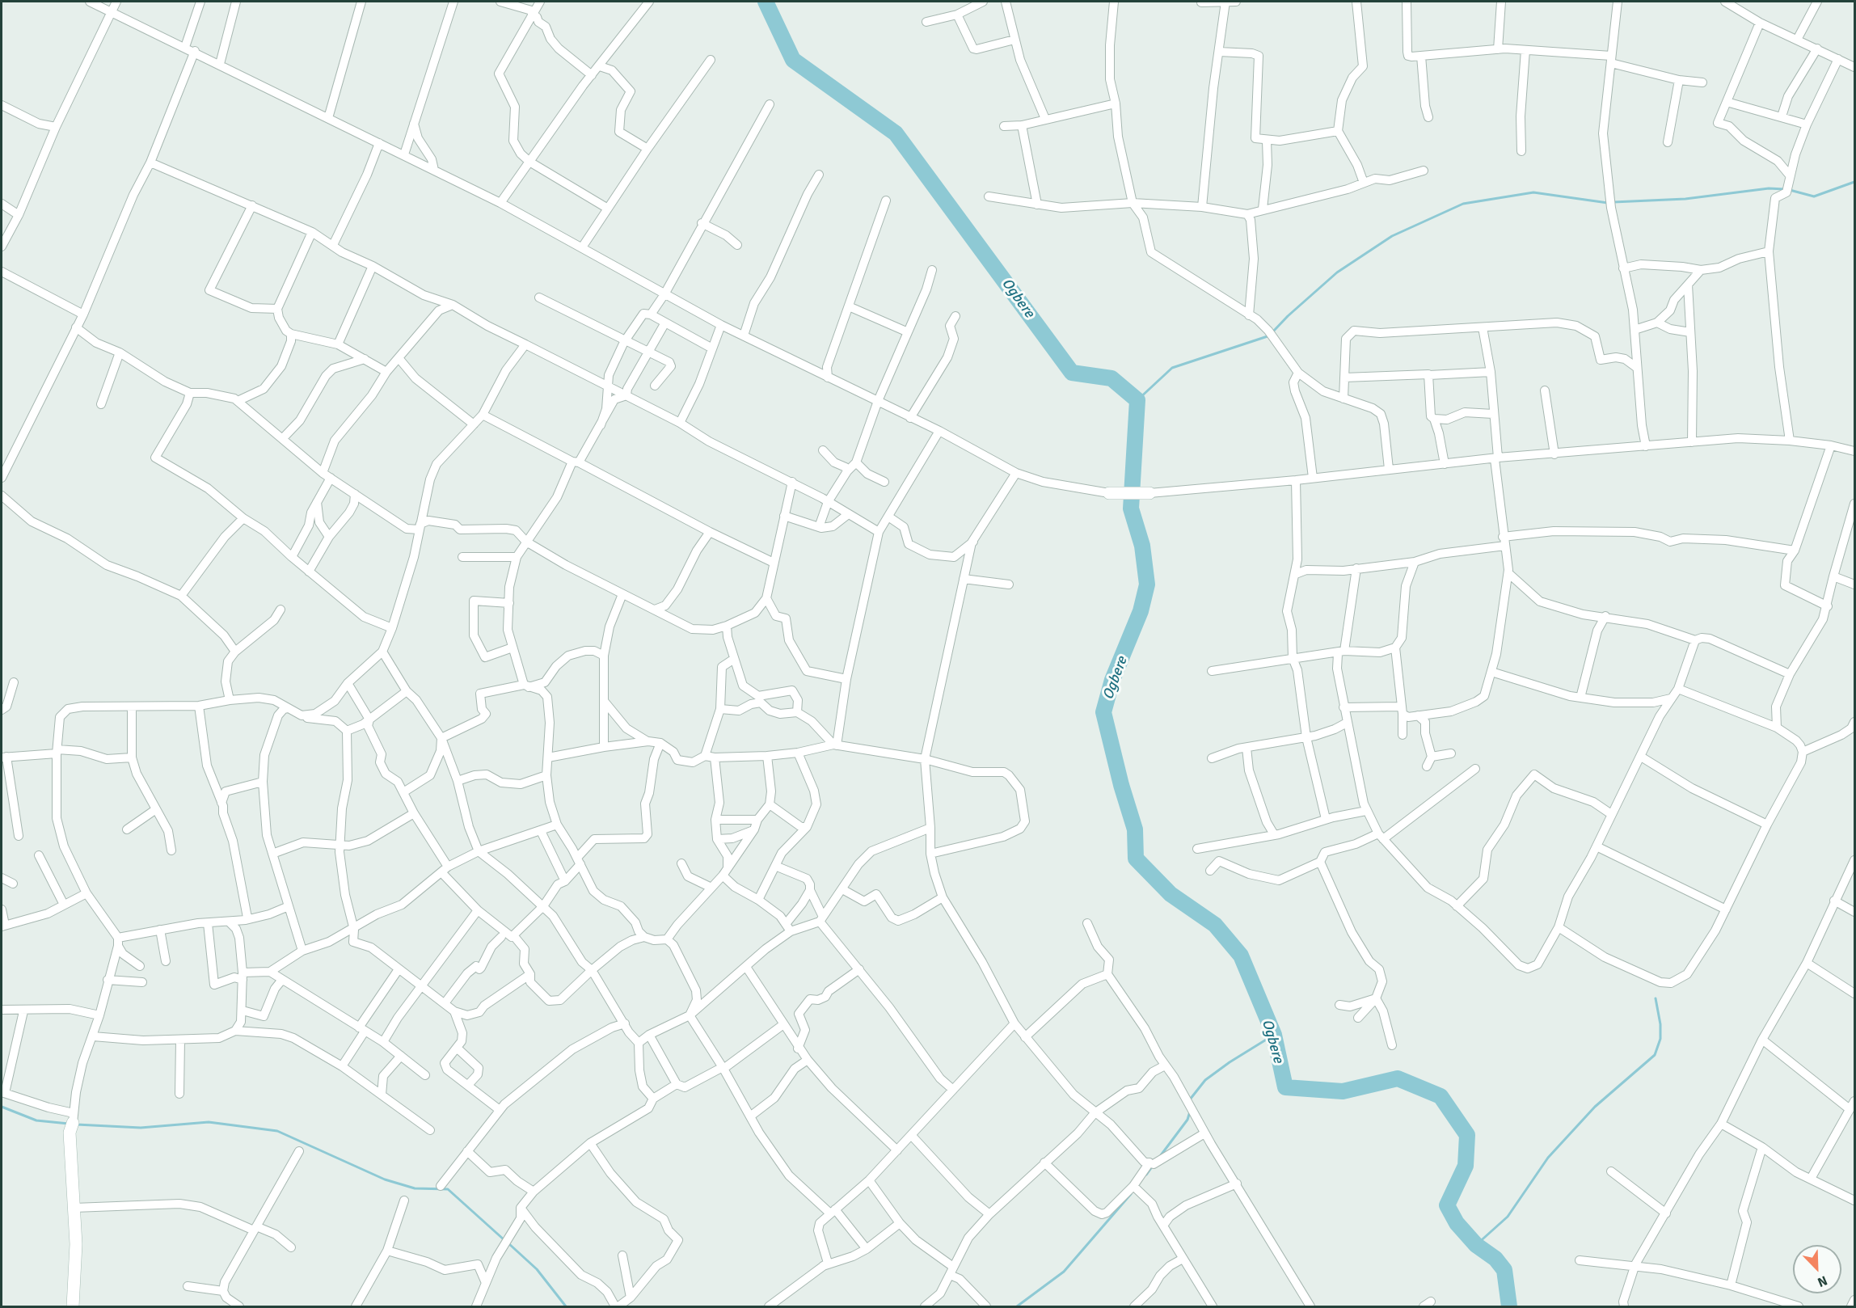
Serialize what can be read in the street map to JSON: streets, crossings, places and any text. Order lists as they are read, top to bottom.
{
  "water": ["Ogbere"],
  "north": "bottom right"
}
